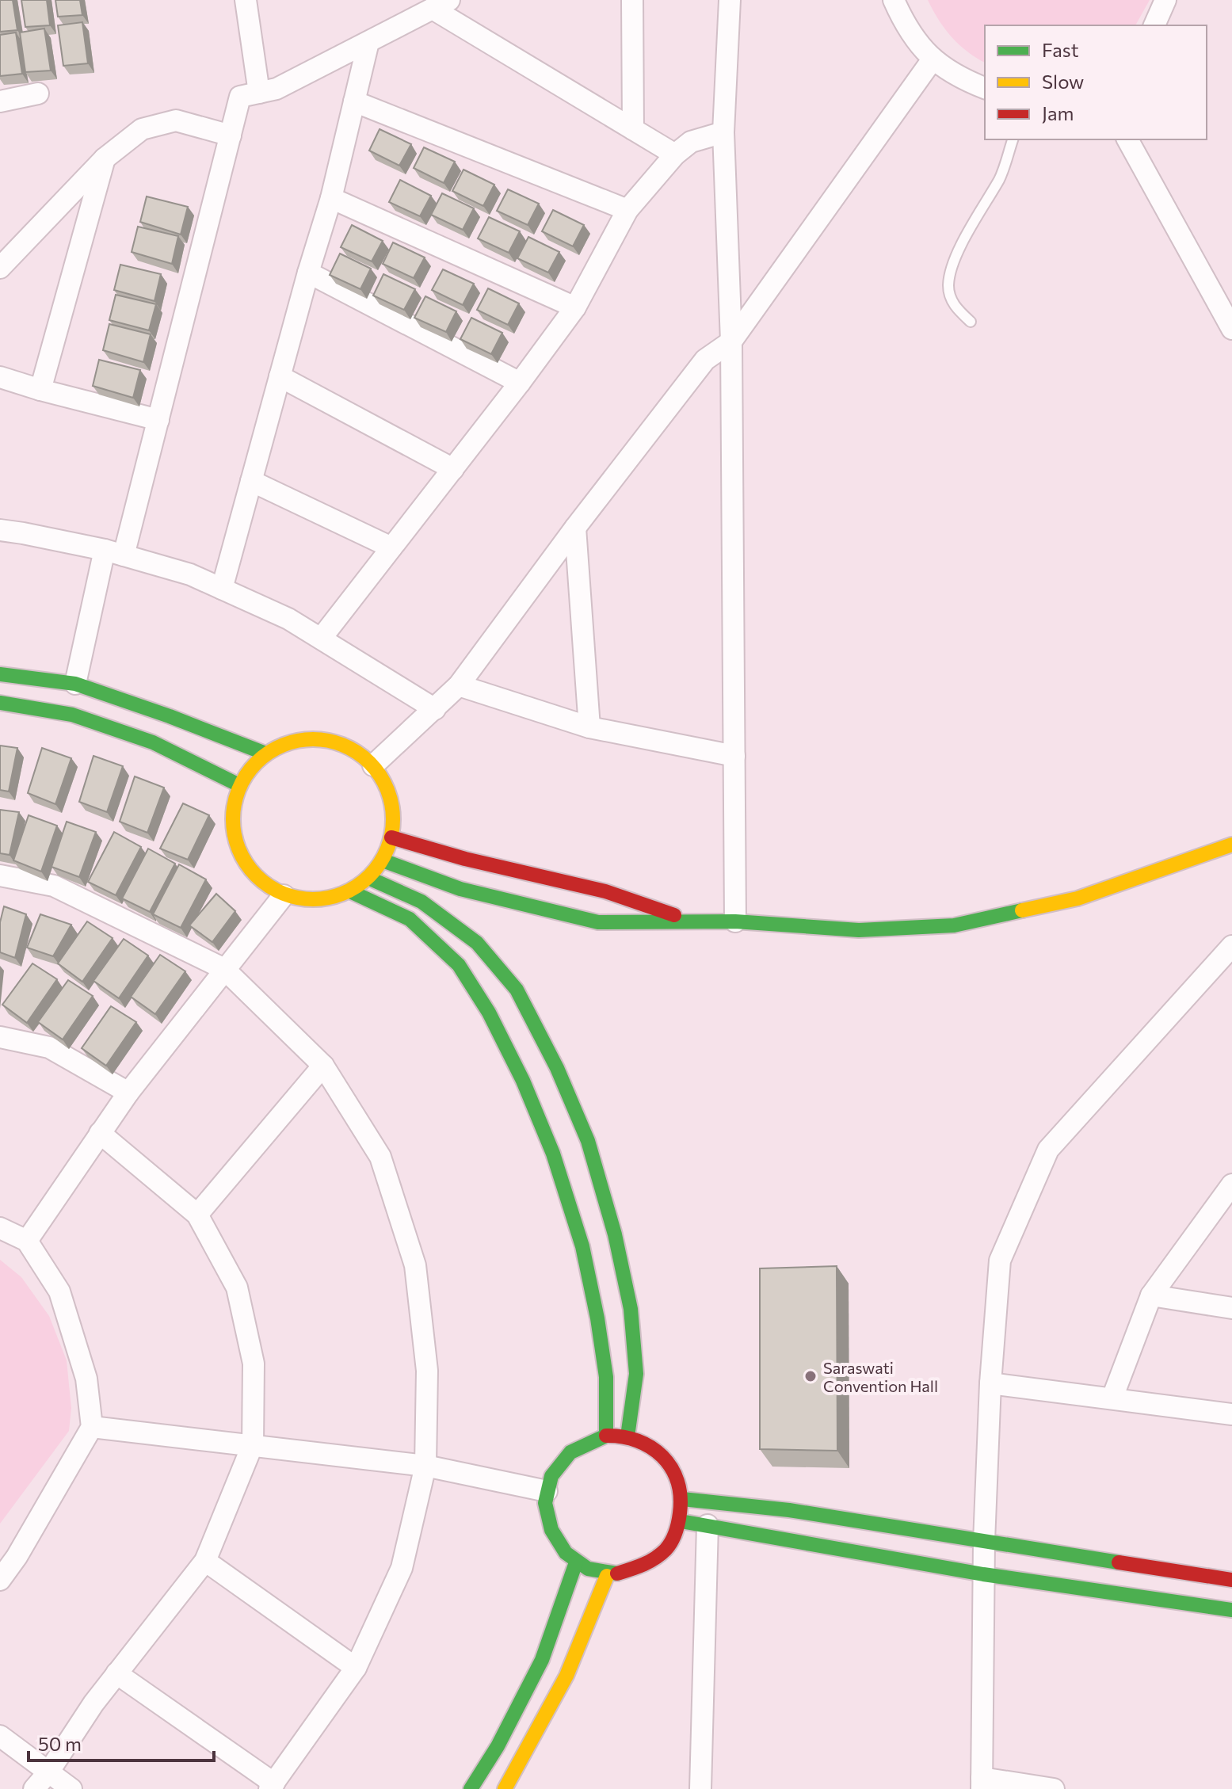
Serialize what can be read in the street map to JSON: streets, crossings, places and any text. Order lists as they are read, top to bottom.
{
  "places": ["Saraswati Convention Hall"],
  "legend": ["Fast", "Slow", "Jam"],
  "scale_bar": "50 m"
}
